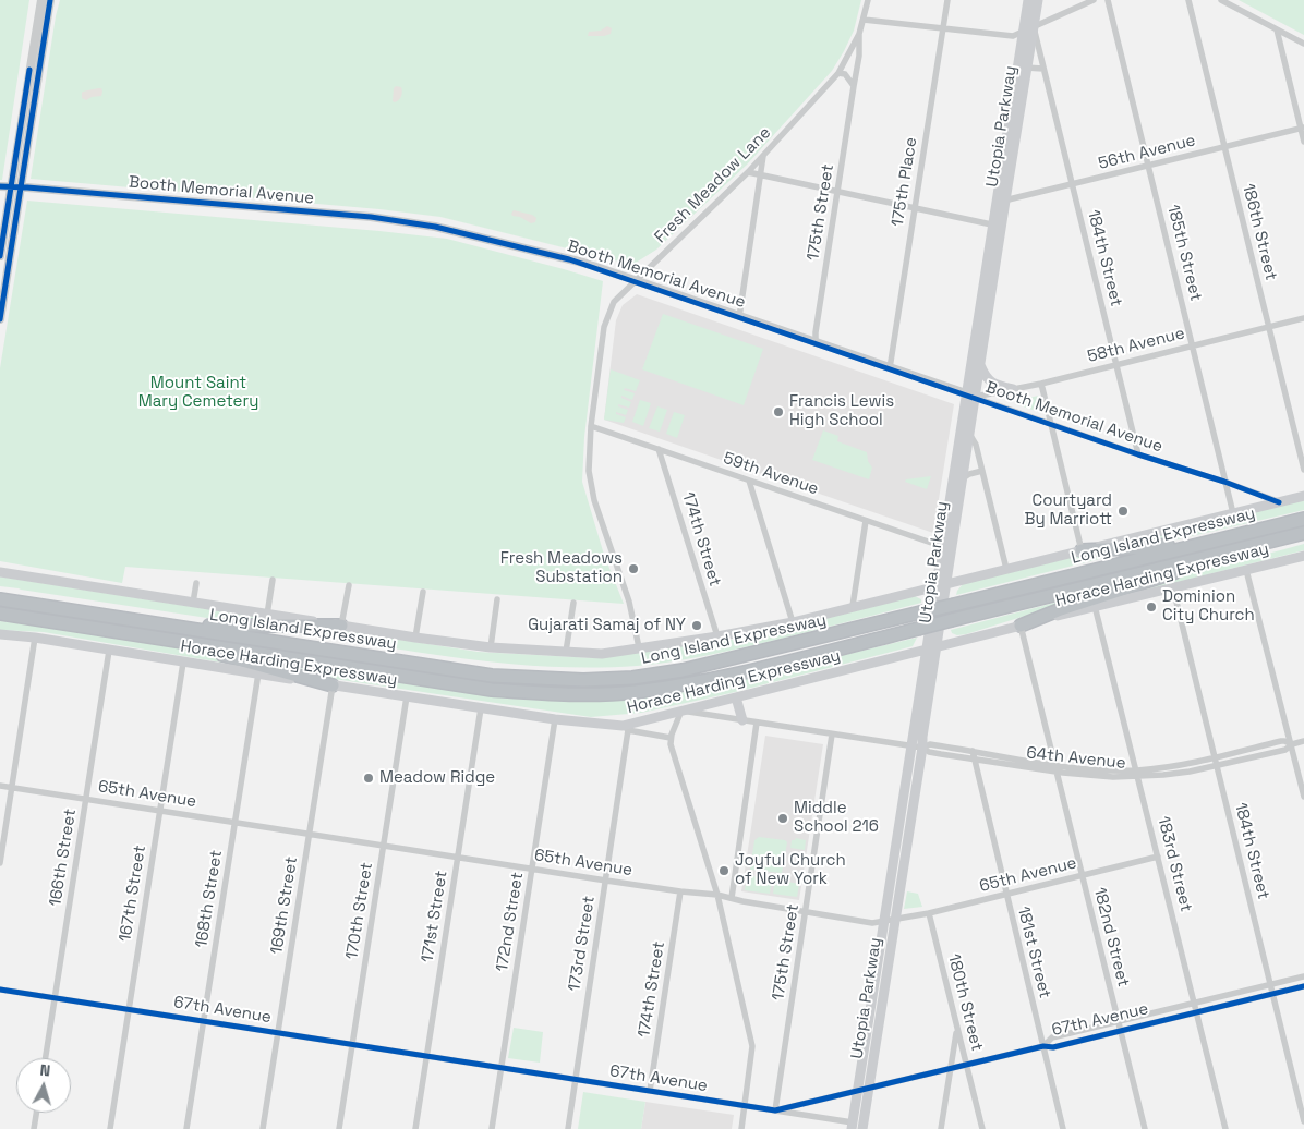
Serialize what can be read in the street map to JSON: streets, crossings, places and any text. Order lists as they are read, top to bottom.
{
  "streets": {
    "highway": ["Long Island Expressway"],
    "main road": ["Utopia Parkway", "Horace Harding Expressway"],
    "street": [
      "56th Avenue",
      "175th Place",
      "Fresh Meadow Lane",
      "Booth Memorial Avenue",
      "175th Street",
      "186th Street",
      "185th Street",
      "184th Street",
      "58th Avenue",
      "59th Avenue",
      "174th Street",
      "64th Avenue",
      "65th Avenue",
      "166th Street",
      "183rd Street",
      "167th Street",
      "168th Street",
      "169th Street",
      "170th Street",
      "171st Street",
      "172nd Street",
      "182nd Street",
      "173rd Street",
      "181st Street",
      "180th Street",
      "67th Avenue"
    ]
  },
  "crossings": [
    ["Utopia Parkway", "56th Avenue"],
    ["Utopia Parkway", "Booth Memorial Avenue"],
    ["Utopia Parkway", "184th Street"],
    ["Utopia Parkway", "58th Avenue"],
    ["Utopia Parkway", "59th Avenue"],
    ["Utopia Parkway", "Horace Harding Expressway"],
    ["Utopia Parkway", "64th Avenue"],
    ["Utopia Parkway", "65th Avenue"],
    ["Utopia Parkway", "67th Avenue"],
    ["56th Avenue", "186th Street"],
    ["56th Avenue", "185th Street"],
    ["56th Avenue", "184th Street"],
    ["175th Place", "Booth Memorial Avenue"],
    ["Fresh Meadow Lane", "Booth Memorial Avenue"],
    ["Fresh Meadow Lane", "175th Street"],
    ["Fresh Meadow Lane", "59th Avenue"],
    ["Booth Memorial Avenue", "175th Street"],
    ["Booth Memorial Avenue", "185th Street"],
    ["Booth Memorial Avenue", "184th Street"],
    ["Booth Memorial Avenue", "58th Avenue"],
    ["175th Street", "64th Avenue"],
    ["175th Street", "65th Avenue"],
    ["175th Street", "67th Avenue"],
    ["186th Street", "58th Avenue"],
    ["185th Street", "58th Avenue"],
    ["184th Street", "58th Avenue"],
    ["184th Street", "Horace Harding Expressway"],
    ["184th Street", "64th Avenue"],
    ["184th Street", "67th Avenue"],
    ["59th Avenue", "174th Street"],
    ["174th Street", "65th Avenue"],
    ["174th Street", "67th Avenue"],
    ["Horace Harding Expressway", "64th Avenue"],
    ["Horace Harding Expressway", "166th Street"],
    ["Horace Harding Expressway", "183rd Street"],
    ["Horace Harding Expressway", "167th Street"],
    ["Horace Harding Expressway", "168th Street"],
    ["Horace Harding Expressway", "169th Street"],
    ["Horace Harding Expressway", "170th Street"],
    ["Horace Harding Expressway", "171st Street"],
    ["Horace Harding Expressway", "172nd Street"],
    ["Horace Harding Expressway", "182nd Street"],
    ["Horace Harding Expressway", "173rd Street"],
    ["64th Avenue", "183rd Street"],
    ["64th Avenue", "182nd Street"],
    ["64th Avenue", "181st Street"],
    ["65th Avenue", "166th Street"],
    ["65th Avenue", "183rd Street"],
    ["65th Avenue", "167th Street"],
    ["65th Avenue", "168th Street"],
    ["65th Avenue", "169th Street"],
    ["65th Avenue", "170th Street"],
    ["65th Avenue", "171st Street"],
    ["65th Avenue", "172nd Street"],
    ["65th Avenue", "182nd Street"],
    ["65th Avenue", "173rd Street"],
    ["65th Avenue", "181st Street"],
    ["65th Avenue", "180th Street"],
    ["166th Street", "67th Avenue"],
    ["183rd Street", "67th Avenue"],
    ["167th Street", "67th Avenue"],
    ["168th Street", "67th Avenue"],
    ["169th Street", "67th Avenue"],
    ["170th Street", "67th Avenue"],
    ["171st Street", "67th Avenue"],
    ["172nd Street", "67th Avenue"],
    ["182nd Street", "67th Avenue"],
    ["173rd Street", "67th Avenue"],
    ["181st Street", "67th Avenue"],
    ["180th Street", "67th Avenue"]
  ],
  "parks": ["Mount Saint Mary Cemetery"],
  "places": [
    "Francis Lewis High School",
    "Courtyard By Marriott",
    "Fresh Meadows Substation",
    "Dominion City Church",
    "Gujarati Samaj of NY",
    "Meadow Ridge",
    "Middle School 216",
    "Joyful Church of New York"
  ],
  "north": "top"
}
